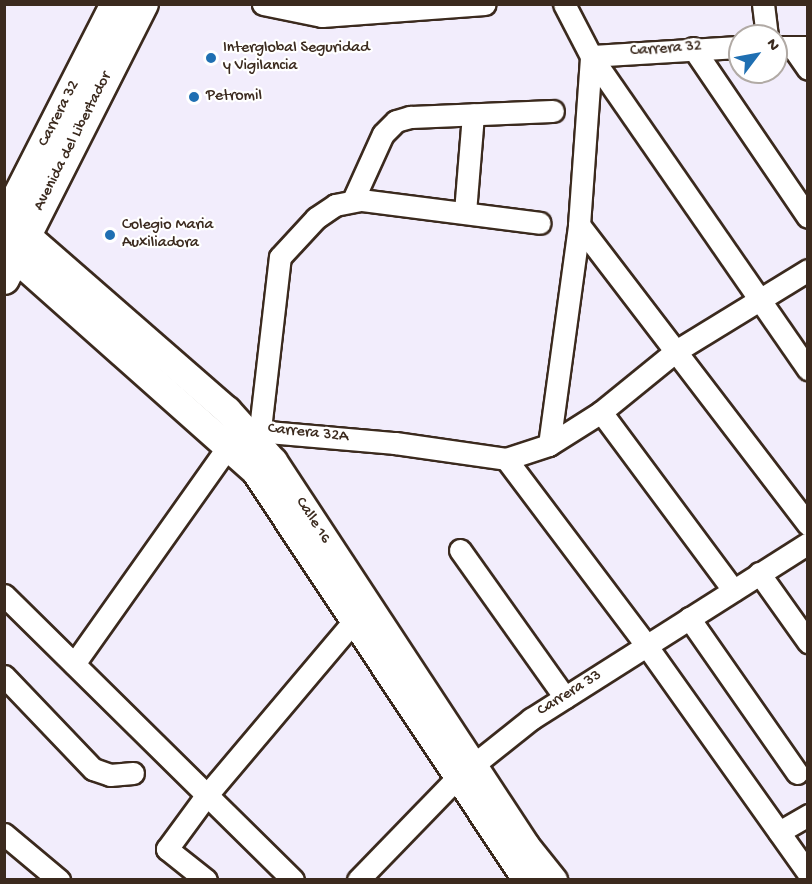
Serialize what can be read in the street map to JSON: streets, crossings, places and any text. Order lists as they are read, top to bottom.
{
  "streets": {
    "main road": ["Carrera 32", "Avenida del Libertador"],
    "street": ["Carrera 32A", "Calle 16", "Carrera 33"]
  },
  "crossings": [
    ["Carrera 32", "Avenida del Libertador"],
    ["Carrera 32", "Calle 16"],
    ["Avenida del Libertador", "Calle 16"],
    ["Carrera 32A", "Calle 16"],
    ["Calle 16", "Carrera 33"]
  ],
  "places": ["Interglobal Seguridad y Vigilancia", "Petromil", "Colegio Maria Auxiliadora"],
  "north": "top right"
}
